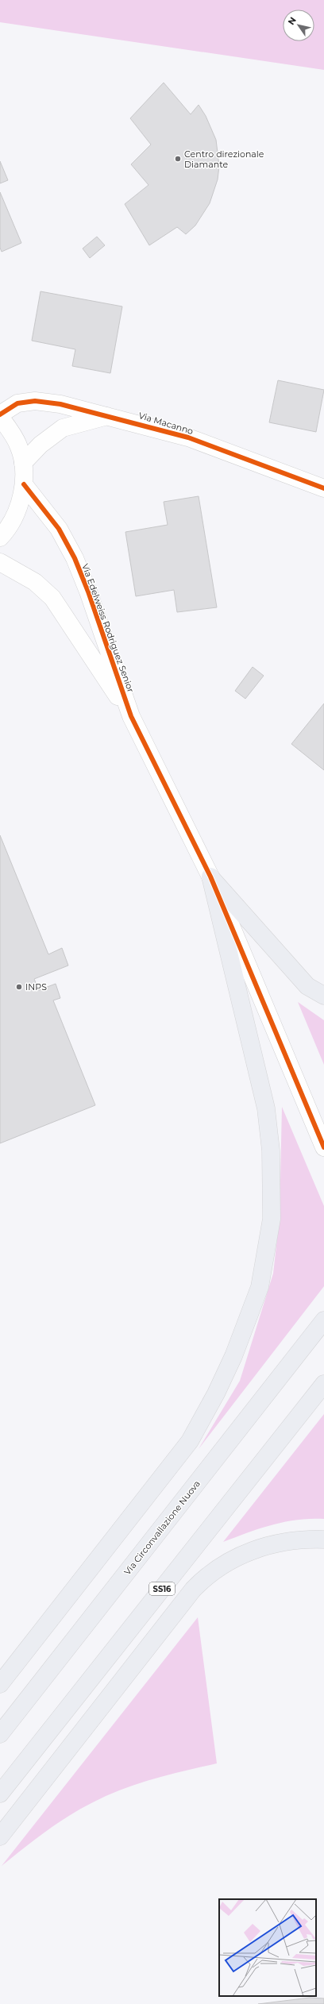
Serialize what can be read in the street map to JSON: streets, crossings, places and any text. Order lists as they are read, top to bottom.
{
  "streets": {
    "main road": ["Via Circonvallazione Nuova", "SS16"],
    "street": ["Via Macanno", "Via Edelweiss Rodriguez Senior"]
  },
  "places": ["Centro direzionale Diamante", "INPS"],
  "north": "top left"
}
